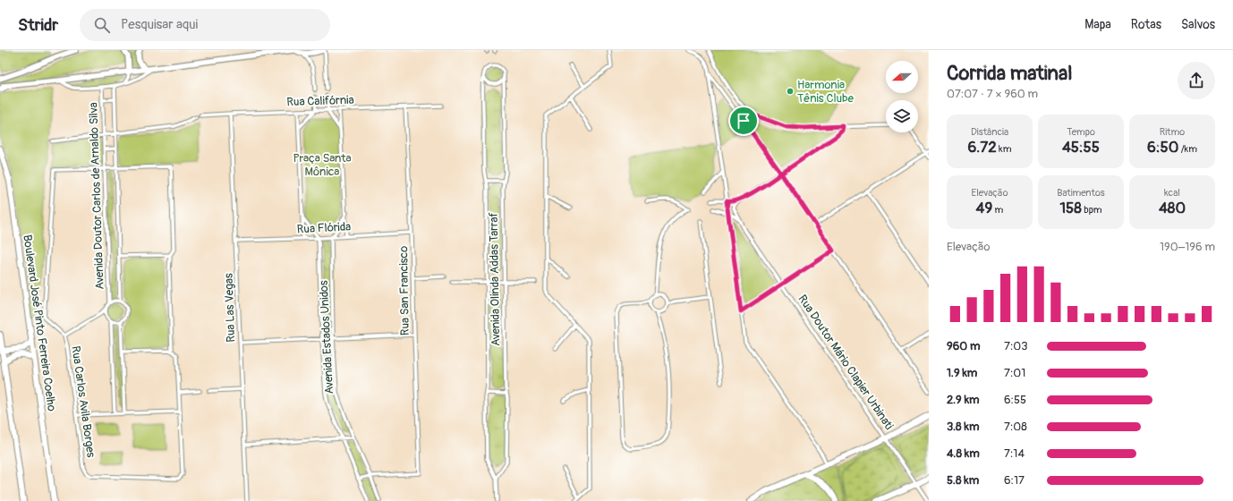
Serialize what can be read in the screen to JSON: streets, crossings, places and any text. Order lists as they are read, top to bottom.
{
  "streets": {
    "main road": ["Boulevard José Pinto Ferreira Coelho"],
    "street": [
      "Rua Califórnia",
      "Avenida Doutor Carlos de Arnaldo Silva",
      "Rua Flórida",
      "Avenida Olinda Addas Tarraf",
      "Rua San Francisco",
      "Rua Las Vegas",
      "Avenida Estados Unidos",
      "Rua Doutor Mário Clapier Urbinati",
      "Rua Carlos Avila Borges"
    ]
  },
  "crossings": [
    ["Rua Califórnia", "Rua San Francisco"],
    ["Rua Califórnia", "Rua Las Vegas"],
    ["Avenida Doutor Carlos de Arnaldo Silva", "Rua Carlos Avila Borges"],
    ["Rua Flórida", "Rua San Francisco"],
    ["Rua Flórida", "Rua Las Vegas"],
    ["Rua Flórida", "Avenida Estados Unidos"],
    ["Rua San Francisco", "Avenida Estados Unidos"]
  ],
  "parks": ["Praça Santa Mônica"],
  "places": ["Harmonia Tênis Clube"],
  "north": "left",
  "page": {
    "header": "Stridr",
    "search": "Pesquisar aqui",
    "nav": ["Mapa", "Rotas", "Salvos"],
    "heading": ["Corrida matinal", "07:07 · 7 × 960 m"],
    "stats": [
      ["Distância", "6.72 km"],
      ["Tempo", "45:55"],
      ["Ritmo", "6:50 /km"],
      ["Elevação", "49 m"],
      ["Batimentos", "158 bpm"],
      ["kcal", "480"]
    ],
    "chart": ["Elevação", "190–196 m"],
    "list": [
      {
        "name": "960 m",
        "note": "7:03"
      },
      {
        "name": "1.9 km",
        "note": "7:01"
      },
      {
        "name": "2.9 km",
        "note": "6:55"
      },
      {
        "name": "3.8 km",
        "note": "7:08"
      },
      {
        "name": "4.8 km",
        "note": "7:14"
      },
      {
        "name": "5.8 km",
        "note": "6:17"
      }
    ]
  }
}
